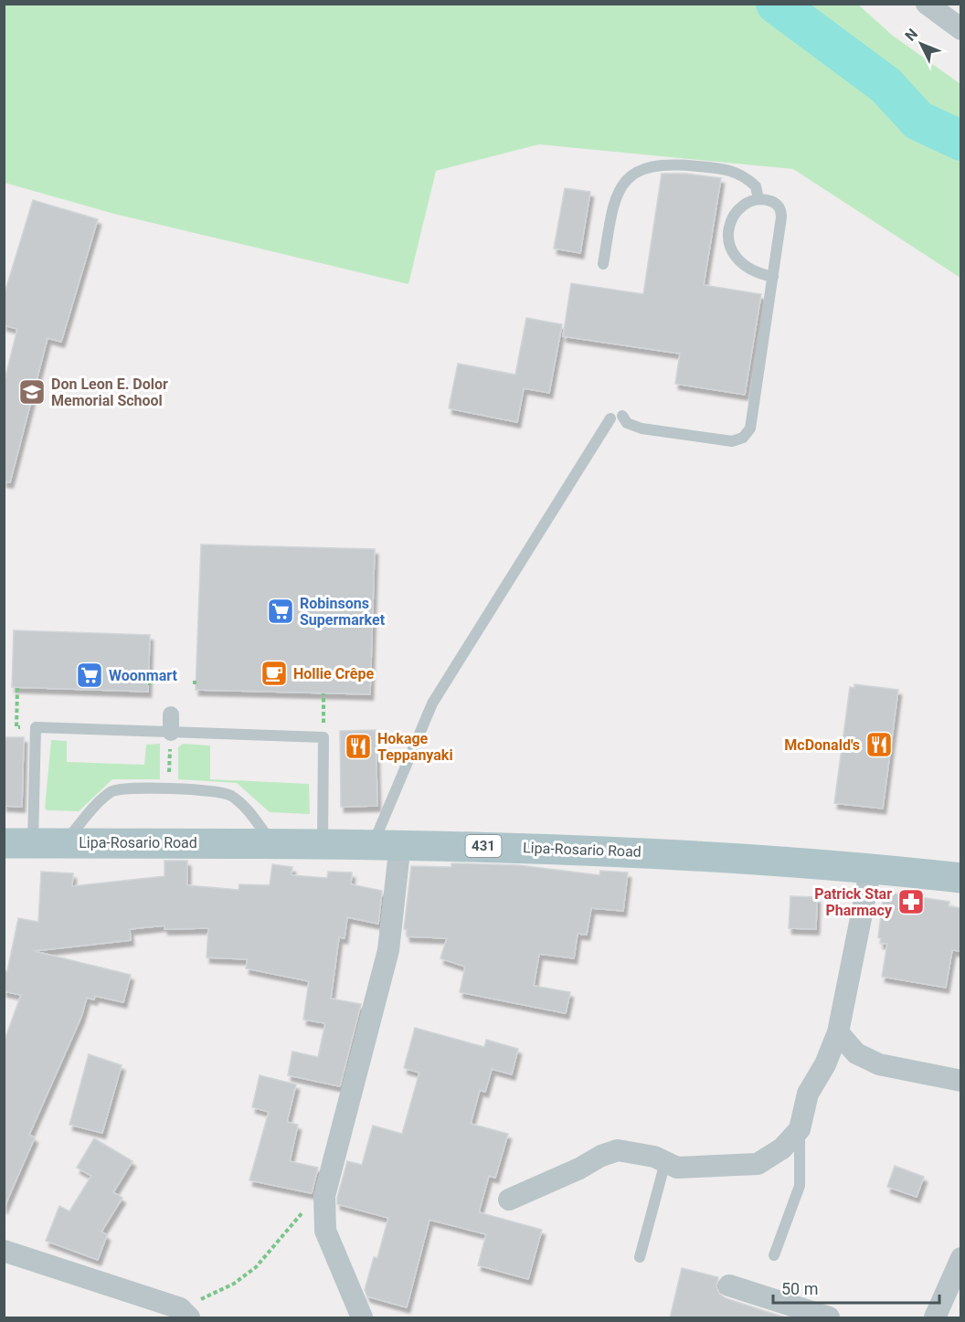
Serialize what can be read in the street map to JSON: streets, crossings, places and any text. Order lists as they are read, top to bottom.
{
  "streets": {
    "main road": ["Lipa-Rosario Road", "431"]
  },
  "places": {
    "school or university": ["Don Leon E. Dolor Memorial School"],
    "supermarket": ["Robinsons Supermarket", "Woonmart"],
    "cafe": ["Hollie Crêpe"],
    "restaurant": ["McDonald's", "Hokage Teppanyaki"],
    "pharmacy": ["Patrick Star Pharmacy"]
  },
  "scale_bar": "50 m",
  "north": "top left"
}
